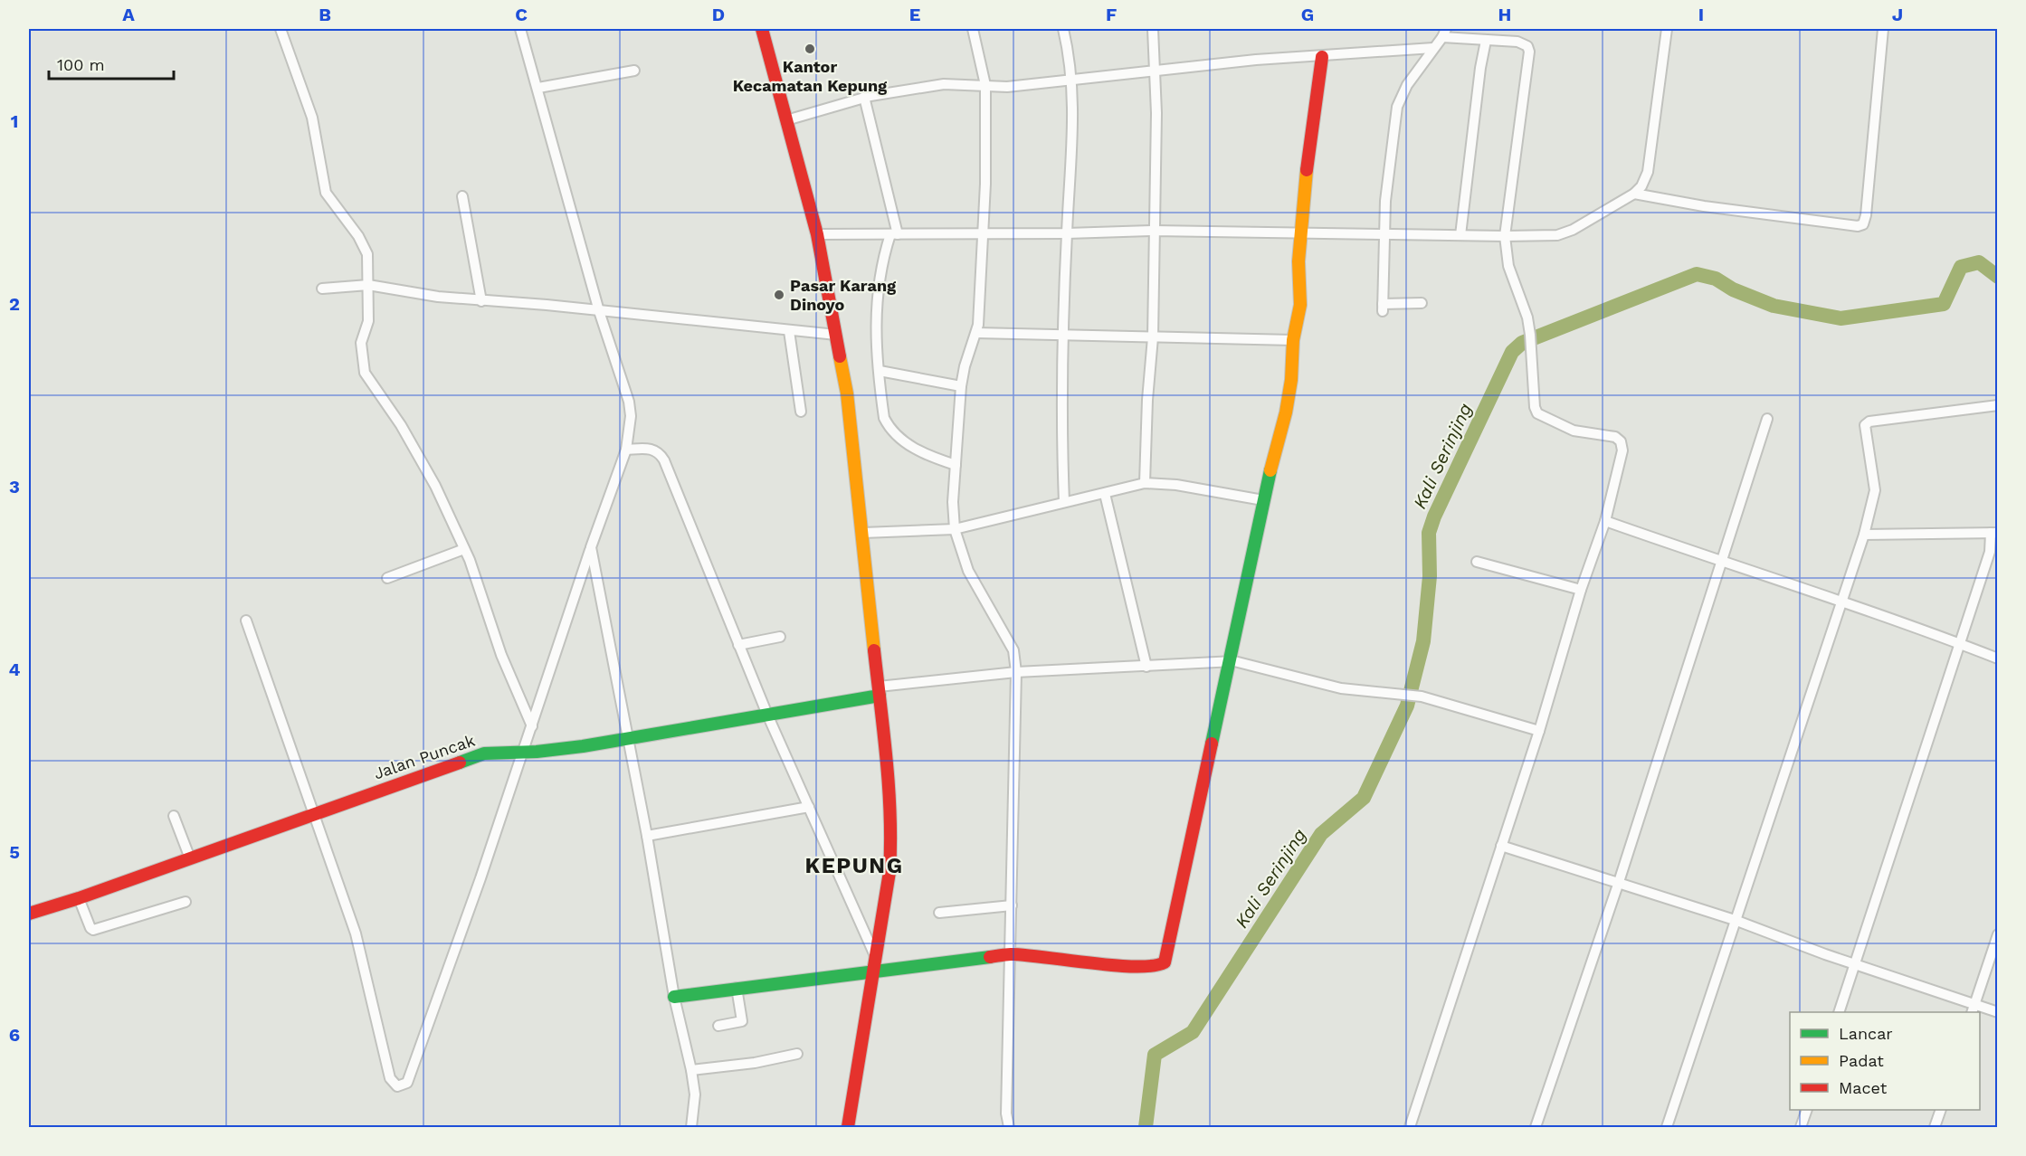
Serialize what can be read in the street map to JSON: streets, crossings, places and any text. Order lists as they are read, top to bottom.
{
  "streets": {
    "street": ["Jalan Puncak"]
  },
  "districts": ["KEPUNG"],
  "water": ["Kali Serinjing"],
  "places": ["Kantor Kecamatan Kepung", "Pasar Karang Dinoyo"],
  "legend": ["Lancar", "Padat", "Macet"],
  "scale_bar": "100 m",
  "grid": {
    "columns": [
      "A",
      "B",
      "C",
      "D",
      "E",
      "F",
      "G",
      "H",
      "I",
      "J"
    ],
    "rows": [
      "1",
      "2",
      "3",
      "4",
      "5",
      "6"
    ]
  }
}
